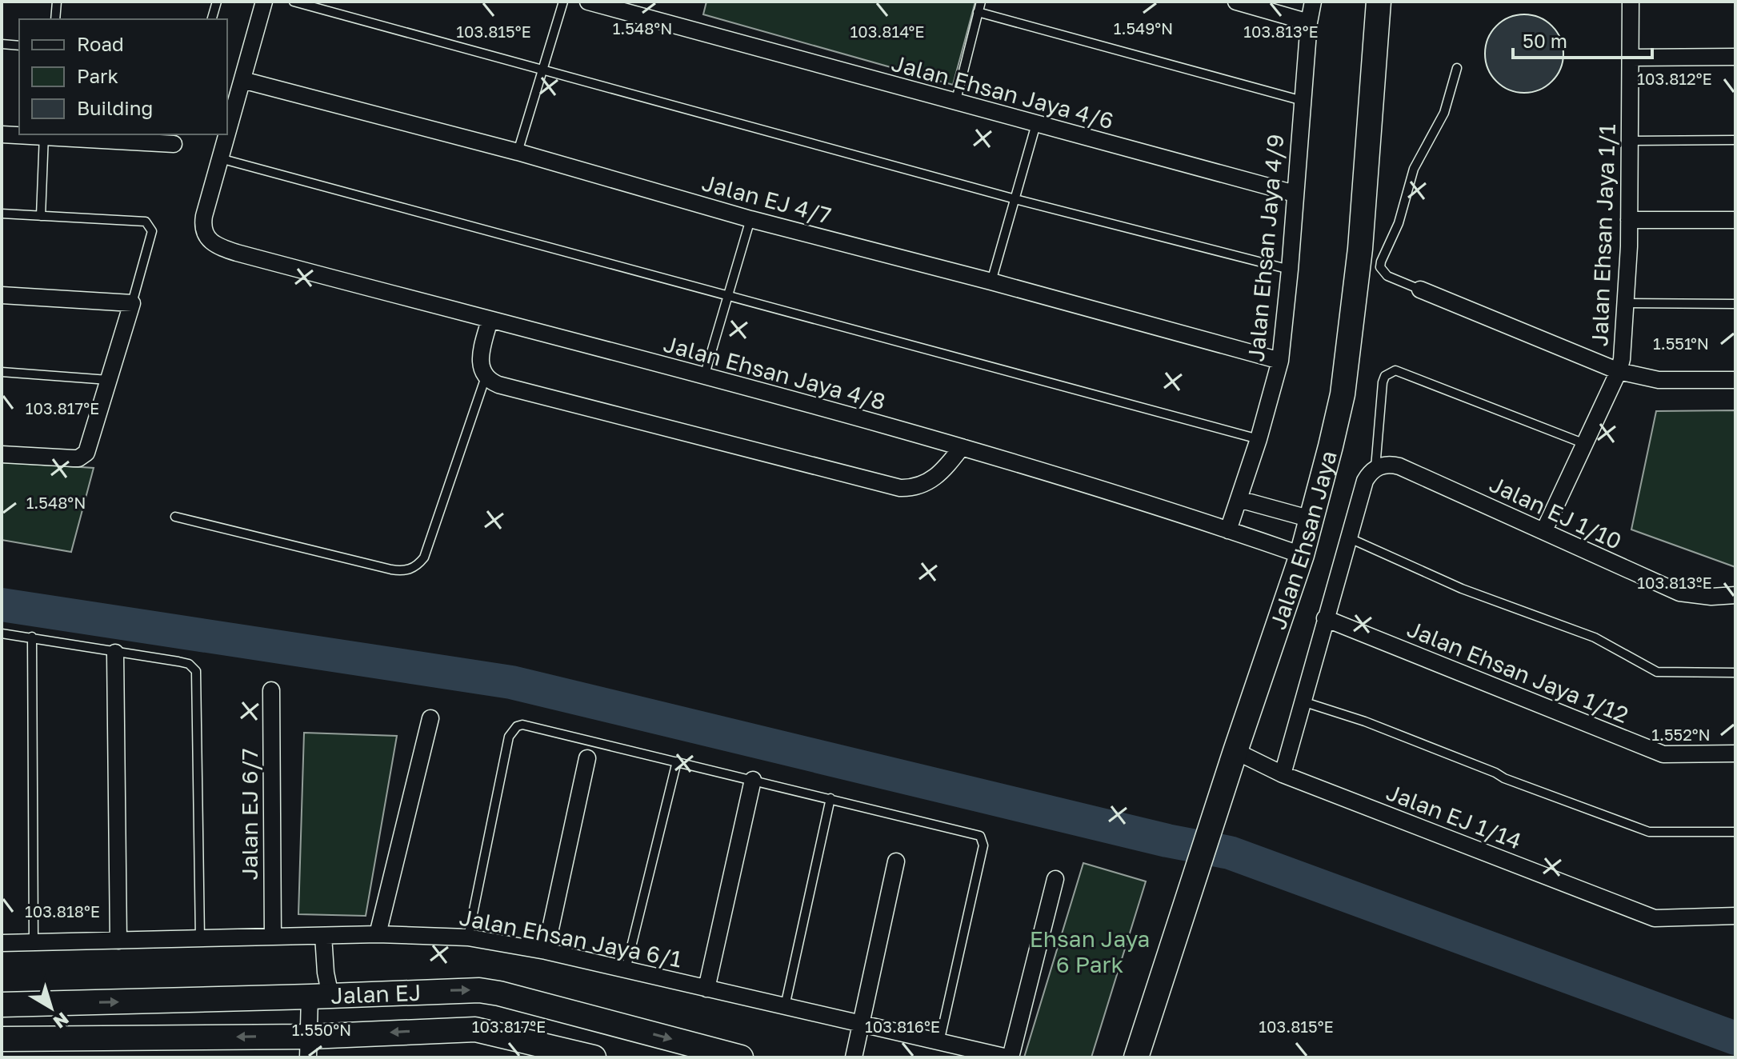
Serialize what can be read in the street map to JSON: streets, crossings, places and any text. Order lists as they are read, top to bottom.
{
  "streets": {
    "main road": ["Jalan Ehsan Jaya", "Jalan EJ"],
    "street": [
      "Jalan Ehsan Jaya 4/6",
      "Jalan EJ 4/7",
      "Jalan Ehsan Jaya 1/1",
      "Jalan Ehsan Jaya 4/9",
      "Jalan Ehsan Jaya 4/8",
      "Jalan EJ 1/10",
      "Jalan Ehsan Jaya 1/12",
      "Jalan EJ 6/7",
      "Jalan EJ 1/14",
      "Jalan Ehsan Jaya 6/1"
    ]
  },
  "crossings": [
    ["Jalan Ehsan Jaya 4/6", "Jalan Ehsan Jaya 4/9"],
    ["Jalan EJ 4/7", "Jalan Ehsan Jaya 4/9"],
    ["Jalan EJ 4/7", "Jalan Ehsan Jaya 4/8"],
    ["Jalan Ehsan Jaya 1/1", "Jalan EJ 1/10"],
    ["Jalan Ehsan Jaya 4/9", "Jalan Ehsan Jaya 4/8"],
    ["Jalan Ehsan Jaya 4/8", "Jalan Ehsan Jaya"],
    ["Jalan Ehsan Jaya", "Jalan EJ 1/14"],
    ["Jalan EJ 6/7", "Jalan Ehsan Jaya 6/1"]
  ],
  "parks": ["Ehsan Jaya 6 Park"],
  "legend": ["Road", "Park", "Building"],
  "scale_bar": "50 m",
  "north": "bottom right",
  "coordinates": [
    "1.548°N",
    "1.549°N",
    "103.814°E",
    "103.813°E",
    "103.815°E",
    "103.812°E",
    "1.551°N",
    "103.817°E",
    "1.552°N",
    "103.818°E",
    "103.816°E",
    "1.550°N"
  ]
}
